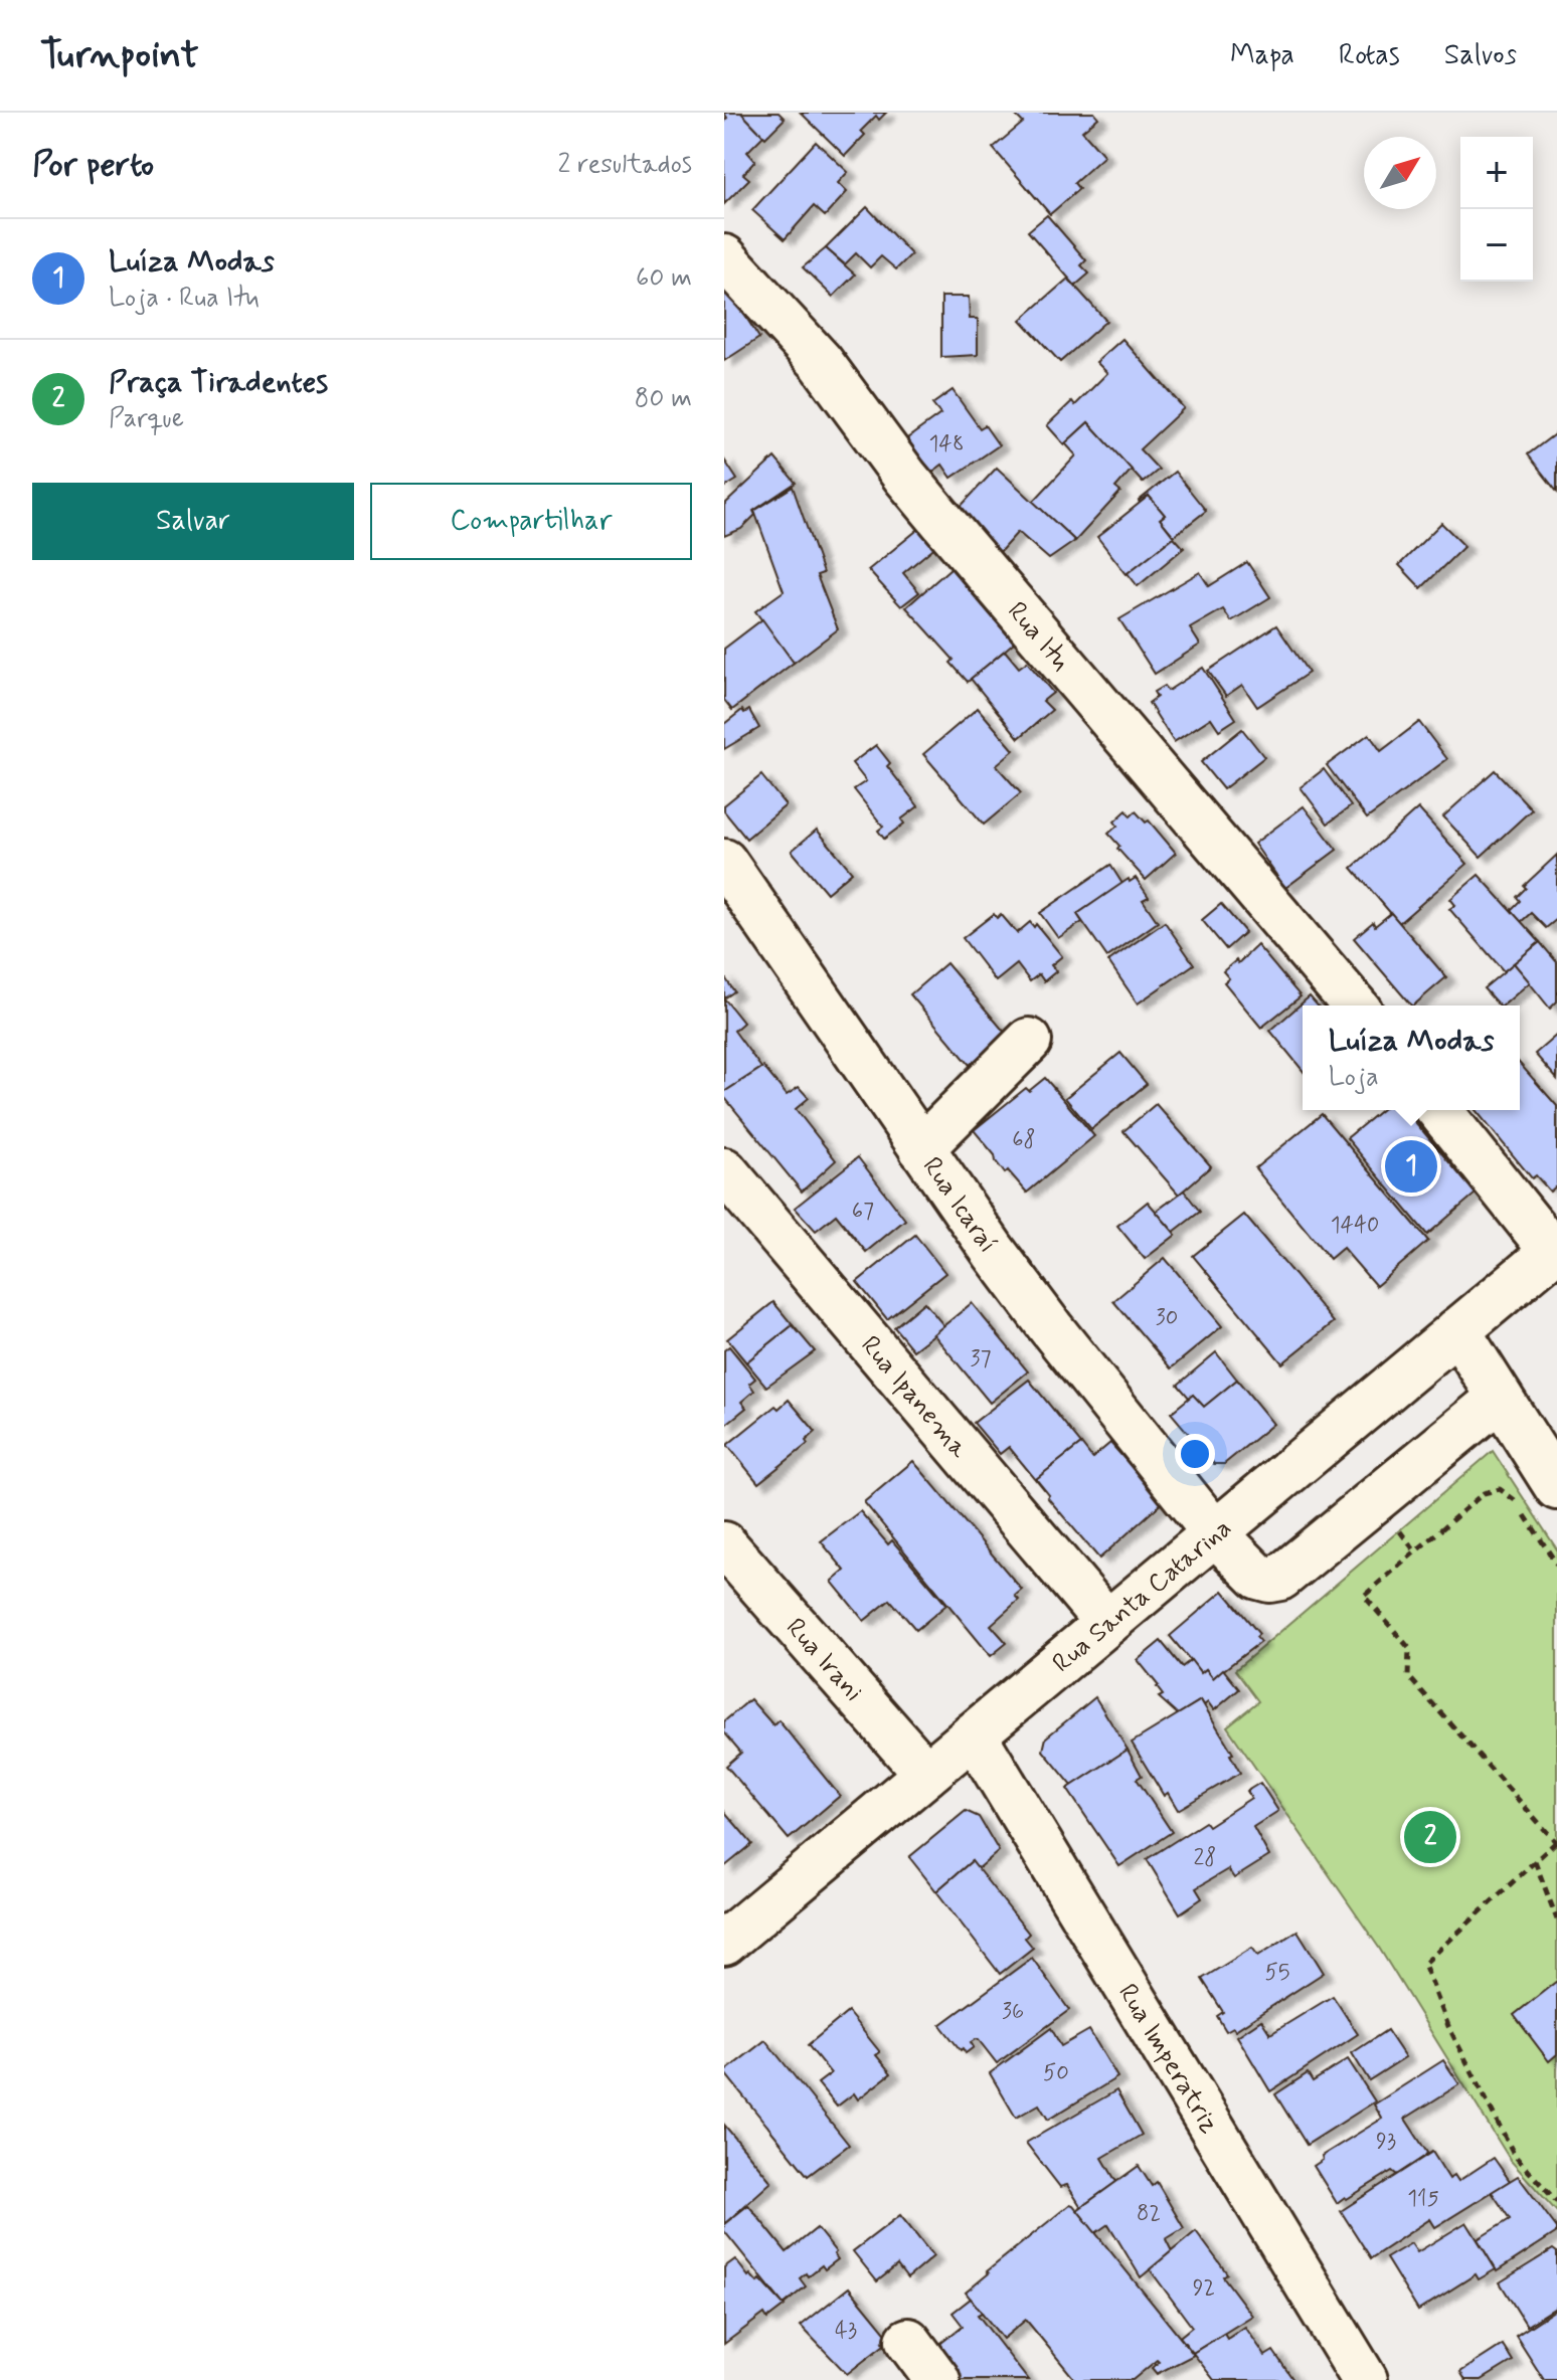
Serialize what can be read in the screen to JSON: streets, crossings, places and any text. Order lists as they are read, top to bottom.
{
  "streets": {
    "street": [
      "Rua Itu",
      "Rua Icaraí",
      "Rua Ipanema",
      "Rua Santa Catarina",
      "Rua Irani",
      "Rua Imperatriz"
    ]
  },
  "crossings": [
    ["Rua Icaraí", "Rua Santa Catarina"],
    ["Rua Ipanema", "Rua Santa Catarina"],
    ["Rua Santa Catarina", "Rua Irani"],
    ["Rua Santa Catarina", "Rua Imperatriz"]
  ],
  "house_numbers": [
    "148",
    "68",
    "67",
    "1440",
    "30",
    "37",
    "28",
    "55",
    "36",
    "50",
    "93",
    "115",
    "82",
    "92",
    "43"
  ],
  "north": "top right",
  "page": {
    "header": "Turnpoint",
    "nav": ["Mapa", "Rotas", "Salvos"],
    "heading": ["Por perto", "2 resultados"],
    "map_buttons": ["+", "−"],
    "list": [
      {
        "mark": "1",
        "name": "Luíza Modas",
        "note": "Loja · Rua Itu",
        "value": "60 m"
      },
      {
        "mark": "2",
        "name": "Praça Tiradentes",
        "note": "Parque",
        "value": "80 m"
      }
    ],
    "buttons": ["Salvar", "Compartilhar"],
    "popup": ["Luíza Modas", "Loja"],
    "pins": ["1", "2"]
  }
}
